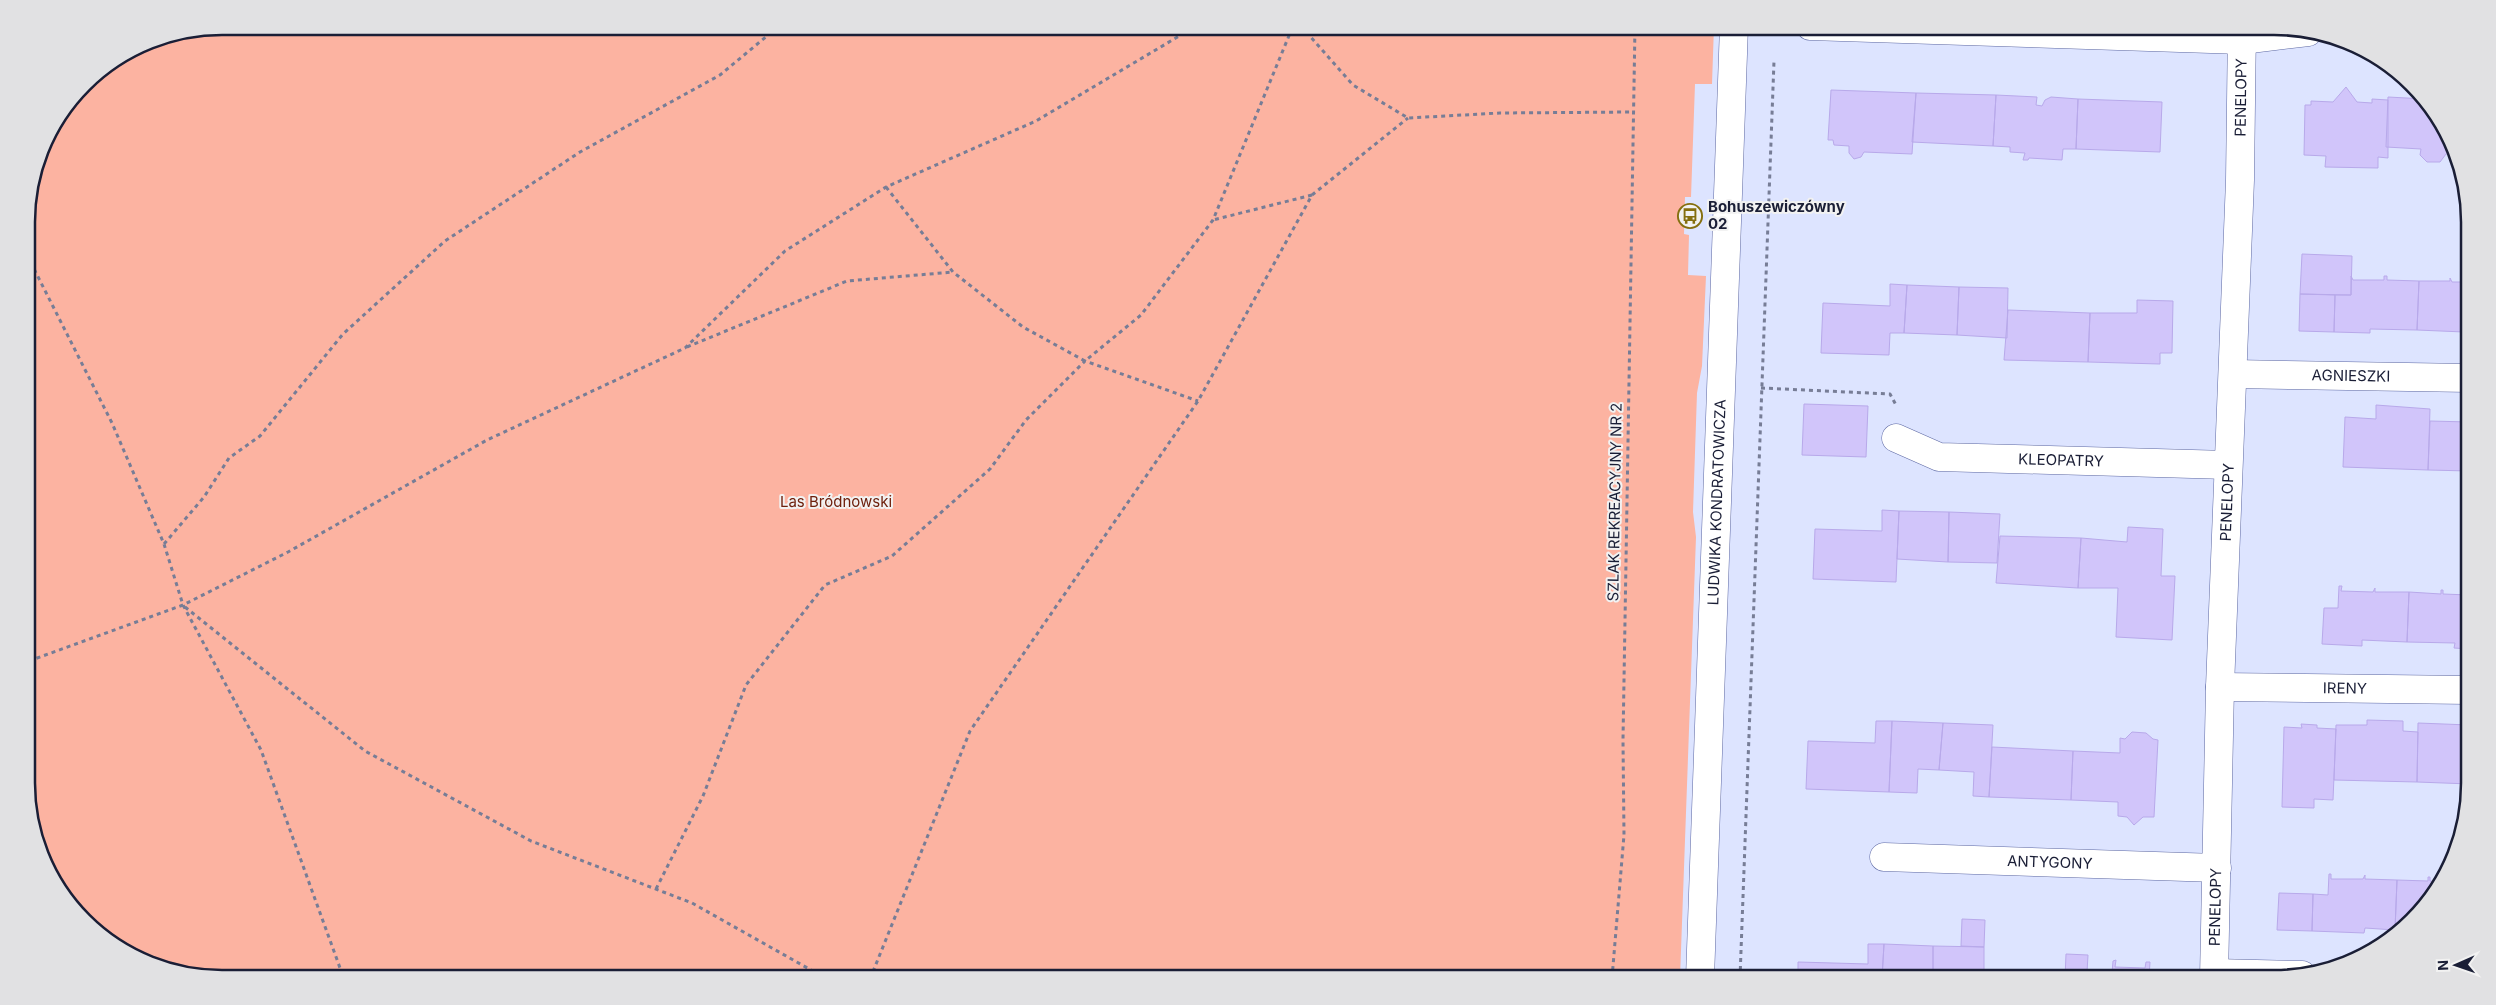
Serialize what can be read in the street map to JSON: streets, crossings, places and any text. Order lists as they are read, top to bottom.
{
  "streets": {
    "street": [
      "PENELOPY",
      "AGNIESZKI",
      "KLEOPATRY",
      "LUDWIKA KONDRATOWICZA",
      "IRENY",
      "ANTYGONY"
    ],
    "path": ["SZLAK REKREACYJNY NR 2"]
  },
  "crossings": [
    ["PENELOPY", "AGNIESZKI"],
    ["PENELOPY", "KLEOPATRY"],
    ["PENELOPY", "IRENY"],
    ["PENELOPY", "ANTYGONY"]
  ],
  "parks": ["Las Bródnowski"],
  "places": {
    "bus stop": ["Bohuszewiczówny 02"]
  },
  "north": "left"
}
